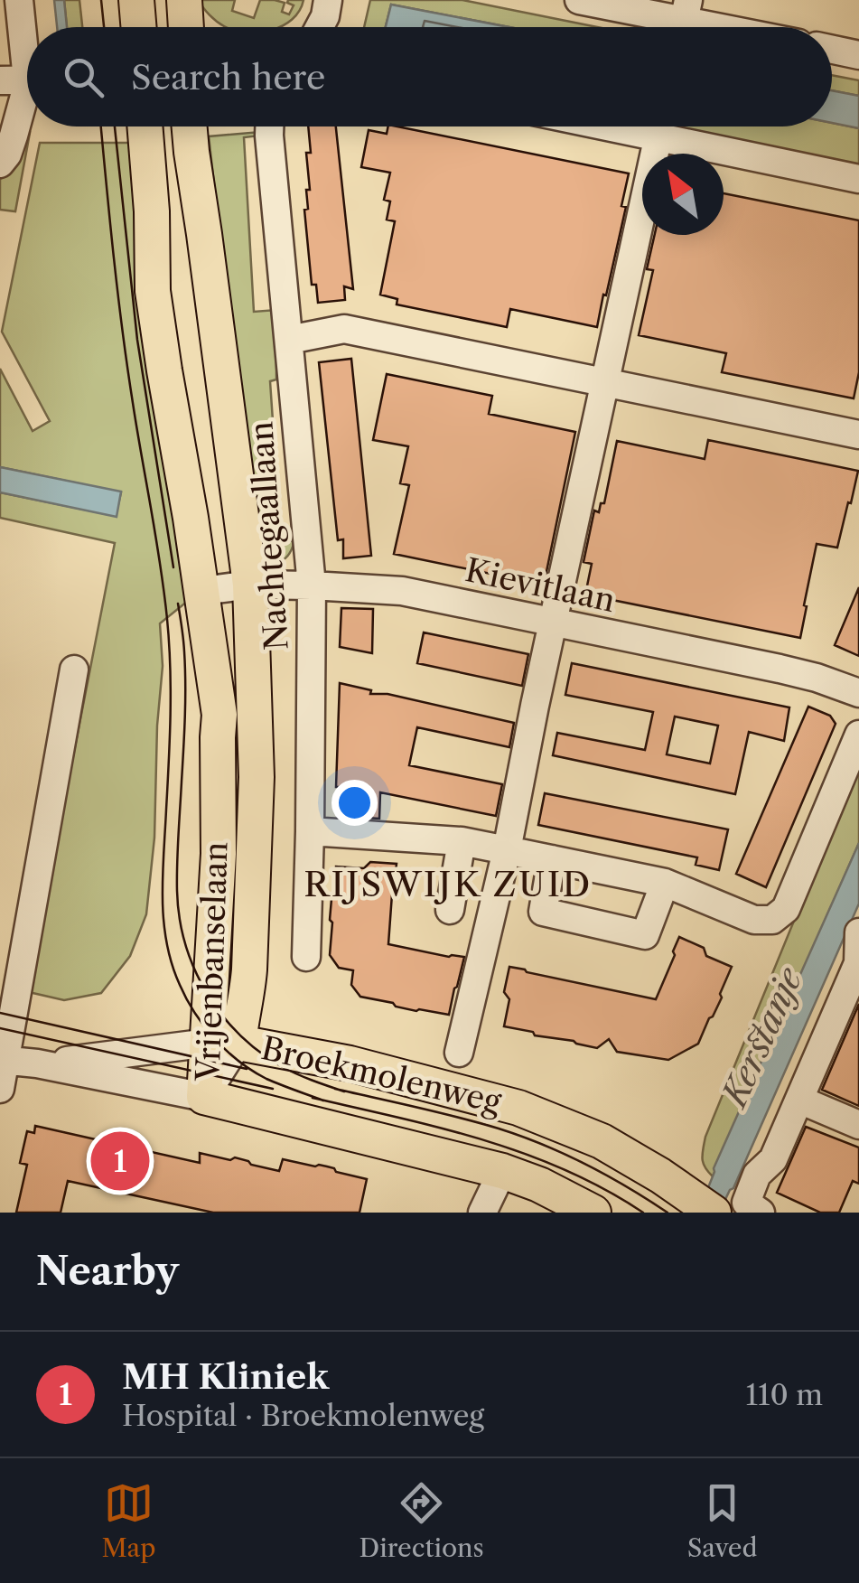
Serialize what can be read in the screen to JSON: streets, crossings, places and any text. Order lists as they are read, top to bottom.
{
  "streets": {
    "main road": ["Vrijenbanselaan", "Broekmolenweg"],
    "street": ["Nachtegaallaan", "Kievitlaan"]
  },
  "crossings": [
    ["Nachtegaallaan", "Kievitlaan"],
    ["Kievitlaan", "Vrijenbanselaan"],
    ["Vrijenbanselaan", "Broekmolenweg"]
  ],
  "districts": ["RIJSWIJK ZUID"],
  "water": ["Kerstanje"],
  "north": "top left",
  "page": {
    "search": "Search here",
    "pins": "1",
    "heading": "Nearby",
    "list": [
      {
        "mark": "1",
        "name": "MH Kliniek",
        "note": "Hospital · Broekmolenweg",
        "value": "110 m"
      }
    ],
    "nav": ["Map", "Directions", "Saved"]
  }
}
